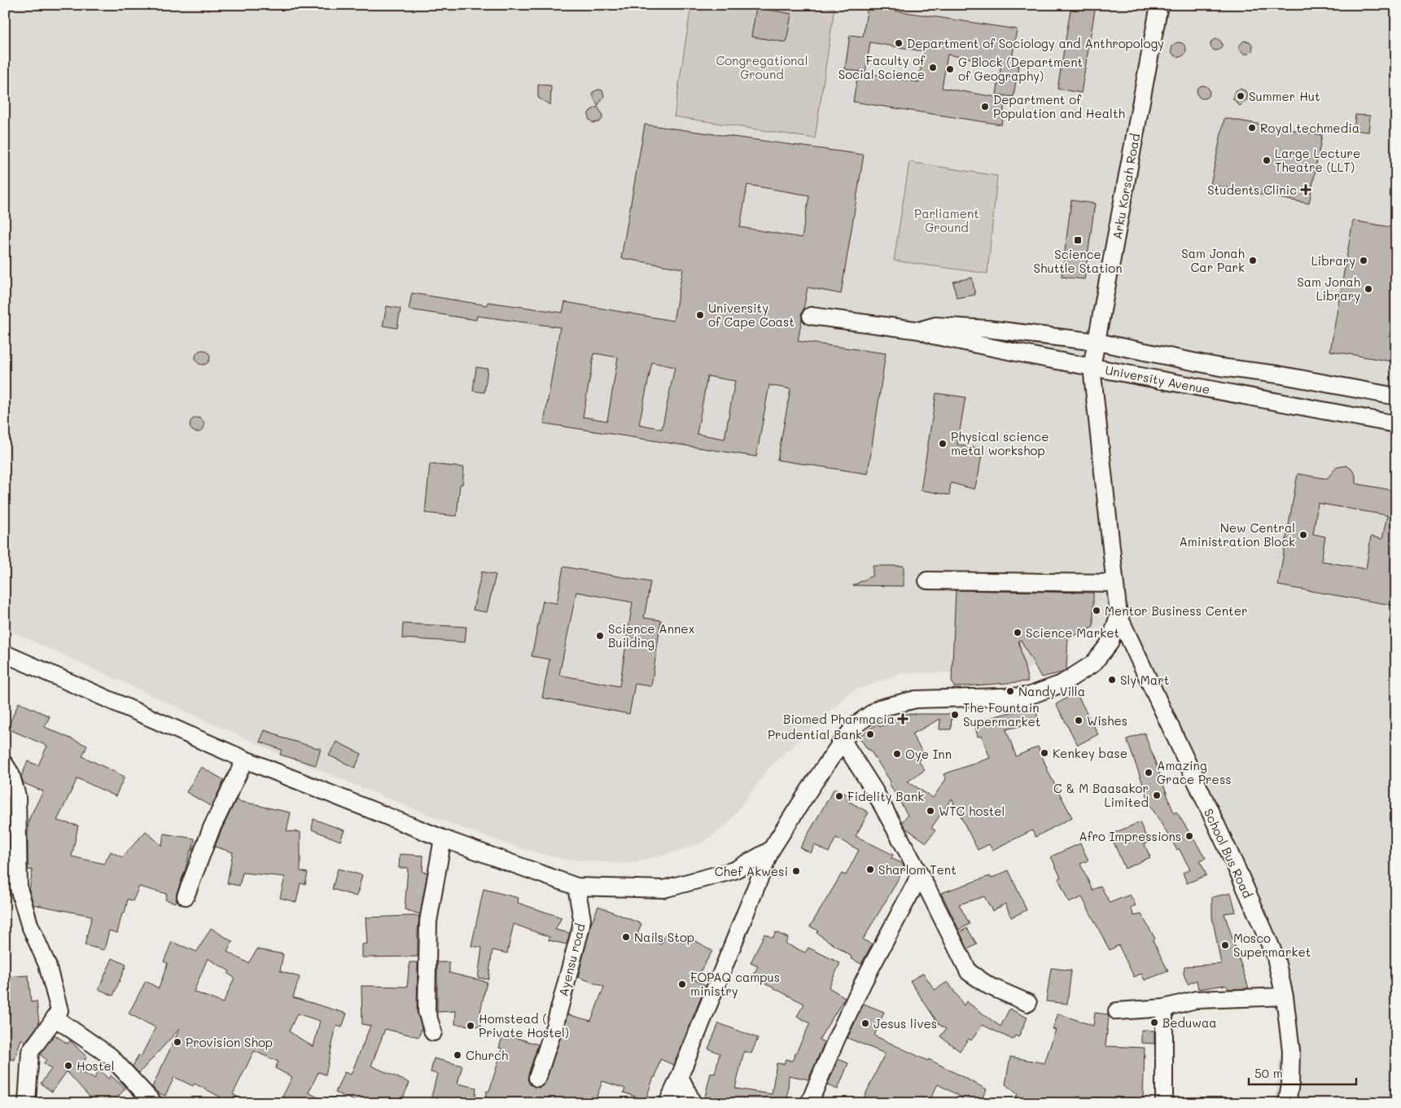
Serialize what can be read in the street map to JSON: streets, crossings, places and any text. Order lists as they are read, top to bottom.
{
  "streets": {
    "street": [
      "Arku Korsah Road",
      "University Avenue",
      "School Bus Road",
      "Ayensu road"
    ]
  },
  "crossings": [
    ["Arku Korsah Road", "University Avenue"],
    ["Arku Korsah Road", "School Bus Road"]
  ],
  "parks": ["Congregational Ground", "Parliament Ground"],
  "places": {
    "other": [
      "Department of Sociology and Anthropology",
      "Faculty of Social Science",
      "G Block (Department of Geography)",
      "Summer Hut",
      "Department of Population and Health",
      "Royal techmedia",
      "Large Lecture Theatre (LLT)",
      "Sam Jonah Car Park",
      "Library",
      "Sam Jonah Library",
      "University of Cape Coast",
      "Physical science metal workshop",
      "New Central Aministration Block",
      "Mentor Business Center",
      "Science Market",
      "Science Annex Building",
      "Sly Mart",
      "Nandy Villa",
      "The Fountain Supermarket",
      "Wishes",
      "Prudential Bank",
      "Kenkey base",
      "Oye Inn",
      "Amazing Grace Press",
      "C & M Baasakor Limited",
      "Fidelity Bank",
      "WTC hostel",
      "Afro Impressions",
      "Sharlom Tent",
      "Chef Akwesi",
      "Nails Stop",
      "Mosco Supermarket",
      "FOPAQ campus ministry",
      "Beduwaa",
      "Jesus lives",
      "Homstead ( Private Hostel)",
      "Provision Shop",
      "Church",
      "Hostel"
    ],
    "health": ["Students Clinic", "Biomed Pharmacia"],
    "transit": ["Science Shuttle Station"]
  },
  "scale_bar": "50 m"
}
